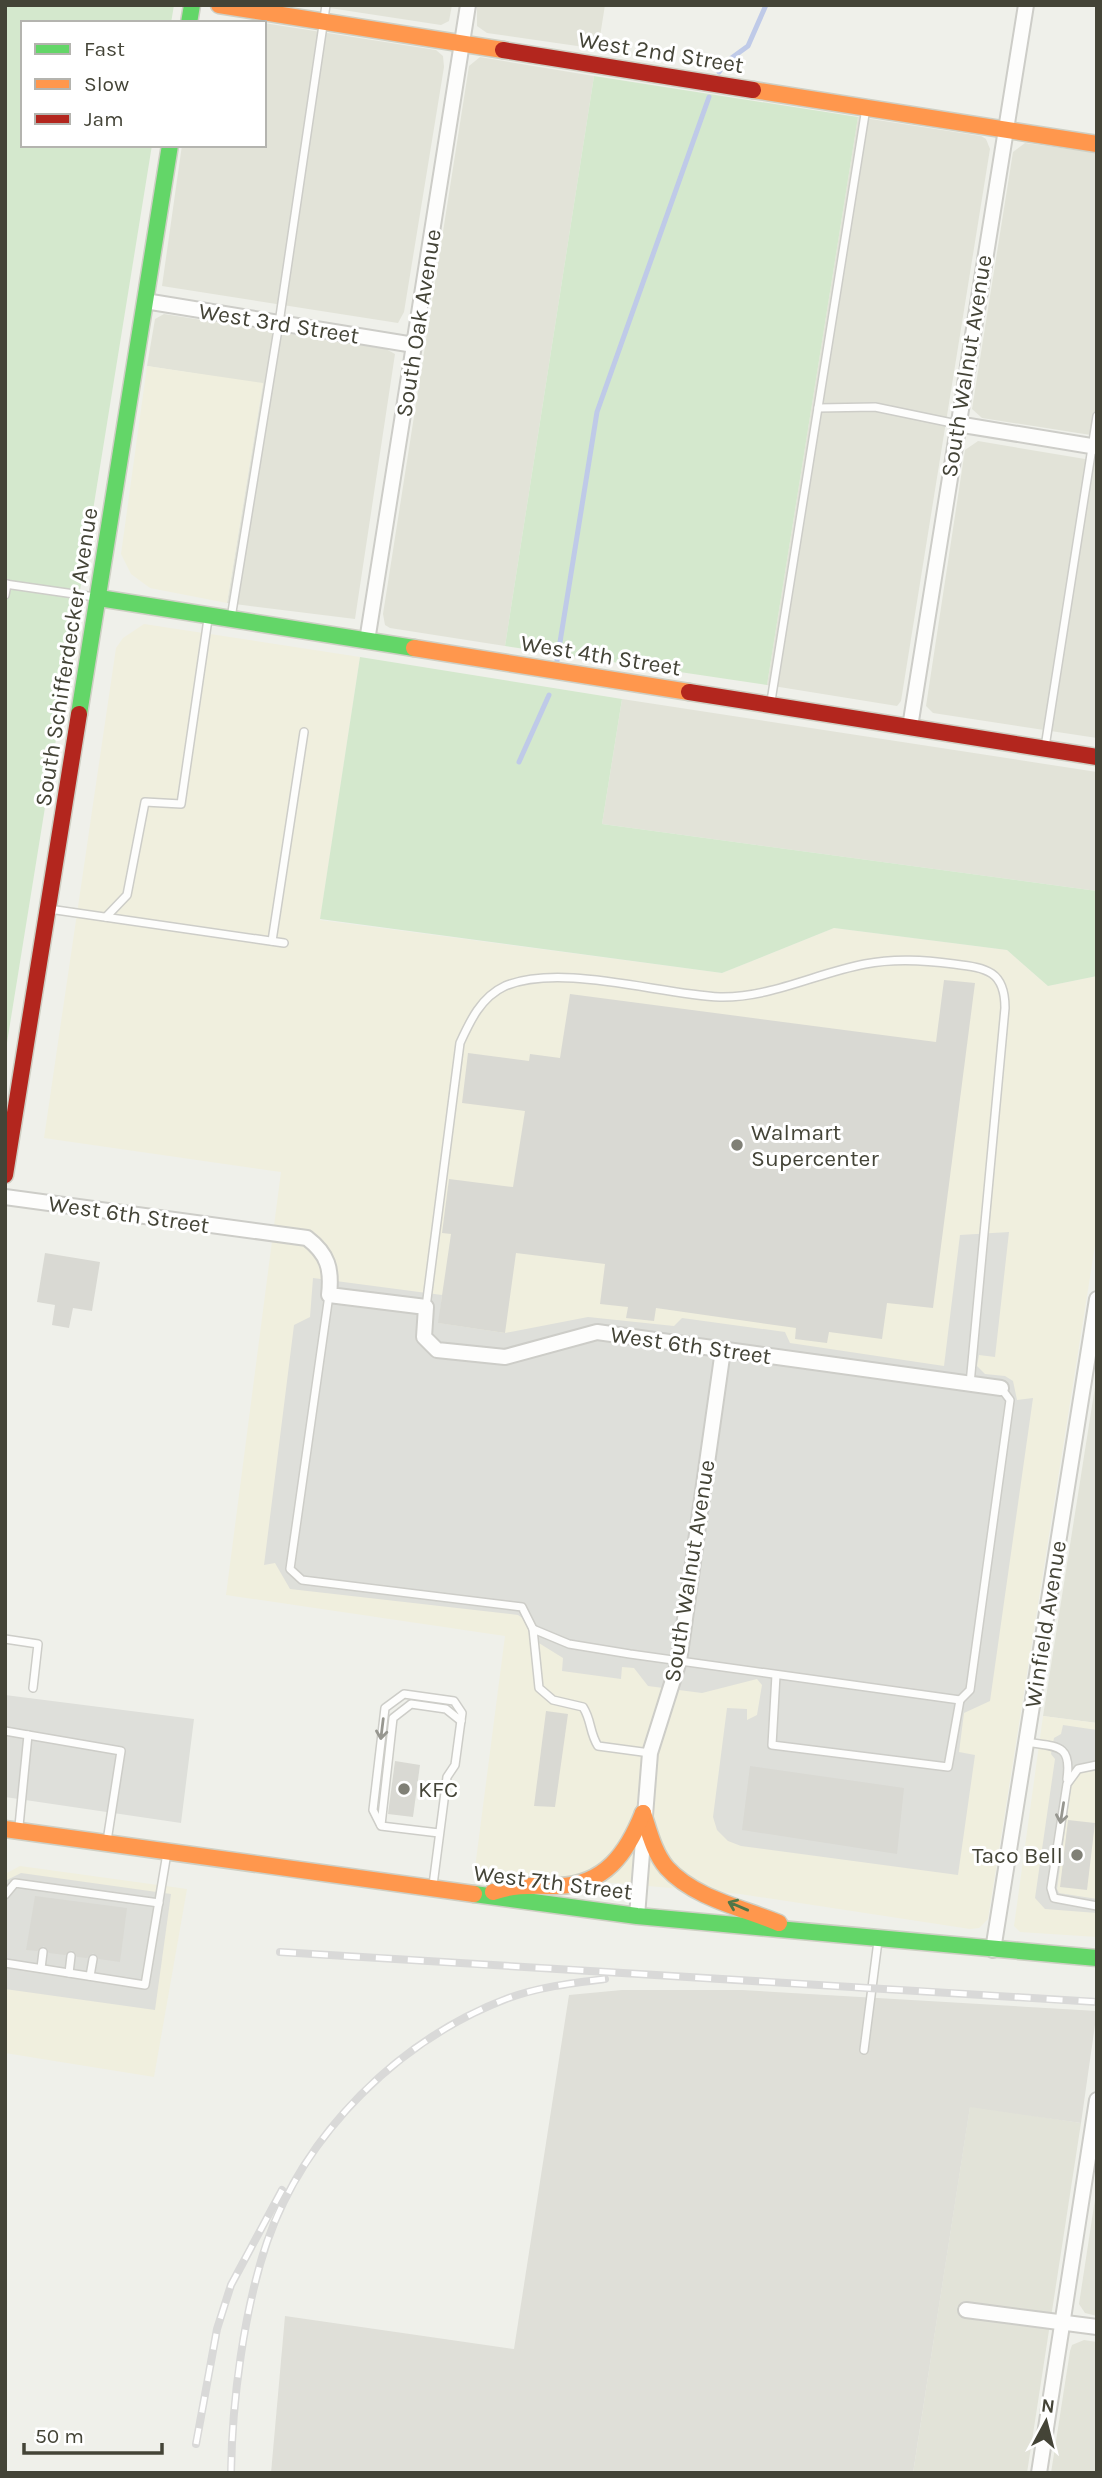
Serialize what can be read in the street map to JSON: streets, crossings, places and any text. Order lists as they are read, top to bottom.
{
  "streets": {
    "main road": [
      "West 2nd Street",
      "West 4th Street",
      "South Schifferdecker Avenue",
      "West 7th Street"
    ],
    "street": [
      "West 3rd Street",
      "South Oak Avenue",
      "South Walnut Avenue",
      "West 6th Street",
      "Winfield Avenue"
    ]
  },
  "crossings": [
    ["West 2nd Street", "South Oak Avenue"],
    ["West 2nd Street", "South Walnut Avenue"],
    ["West 3rd Street", "South Oak Avenue"],
    ["West 3rd Street", "South Schifferdecker Avenue"],
    ["South Oak Avenue", "West 4th Street"],
    ["South Walnut Avenue", "West 4th Street"],
    ["South Walnut Avenue", "West 6th Street"],
    ["South Walnut Avenue", "West 7th Street"],
    ["West 4th Street", "South Schifferdecker Avenue"],
    ["Winfield Avenue", "West 7th Street"]
  ],
  "places": ["Walmart Supercenter", "KFC", "Taco Bell"],
  "legend": ["Fast", "Slow", "Jam"],
  "scale_bar": "50 m",
  "north": "top"
}
